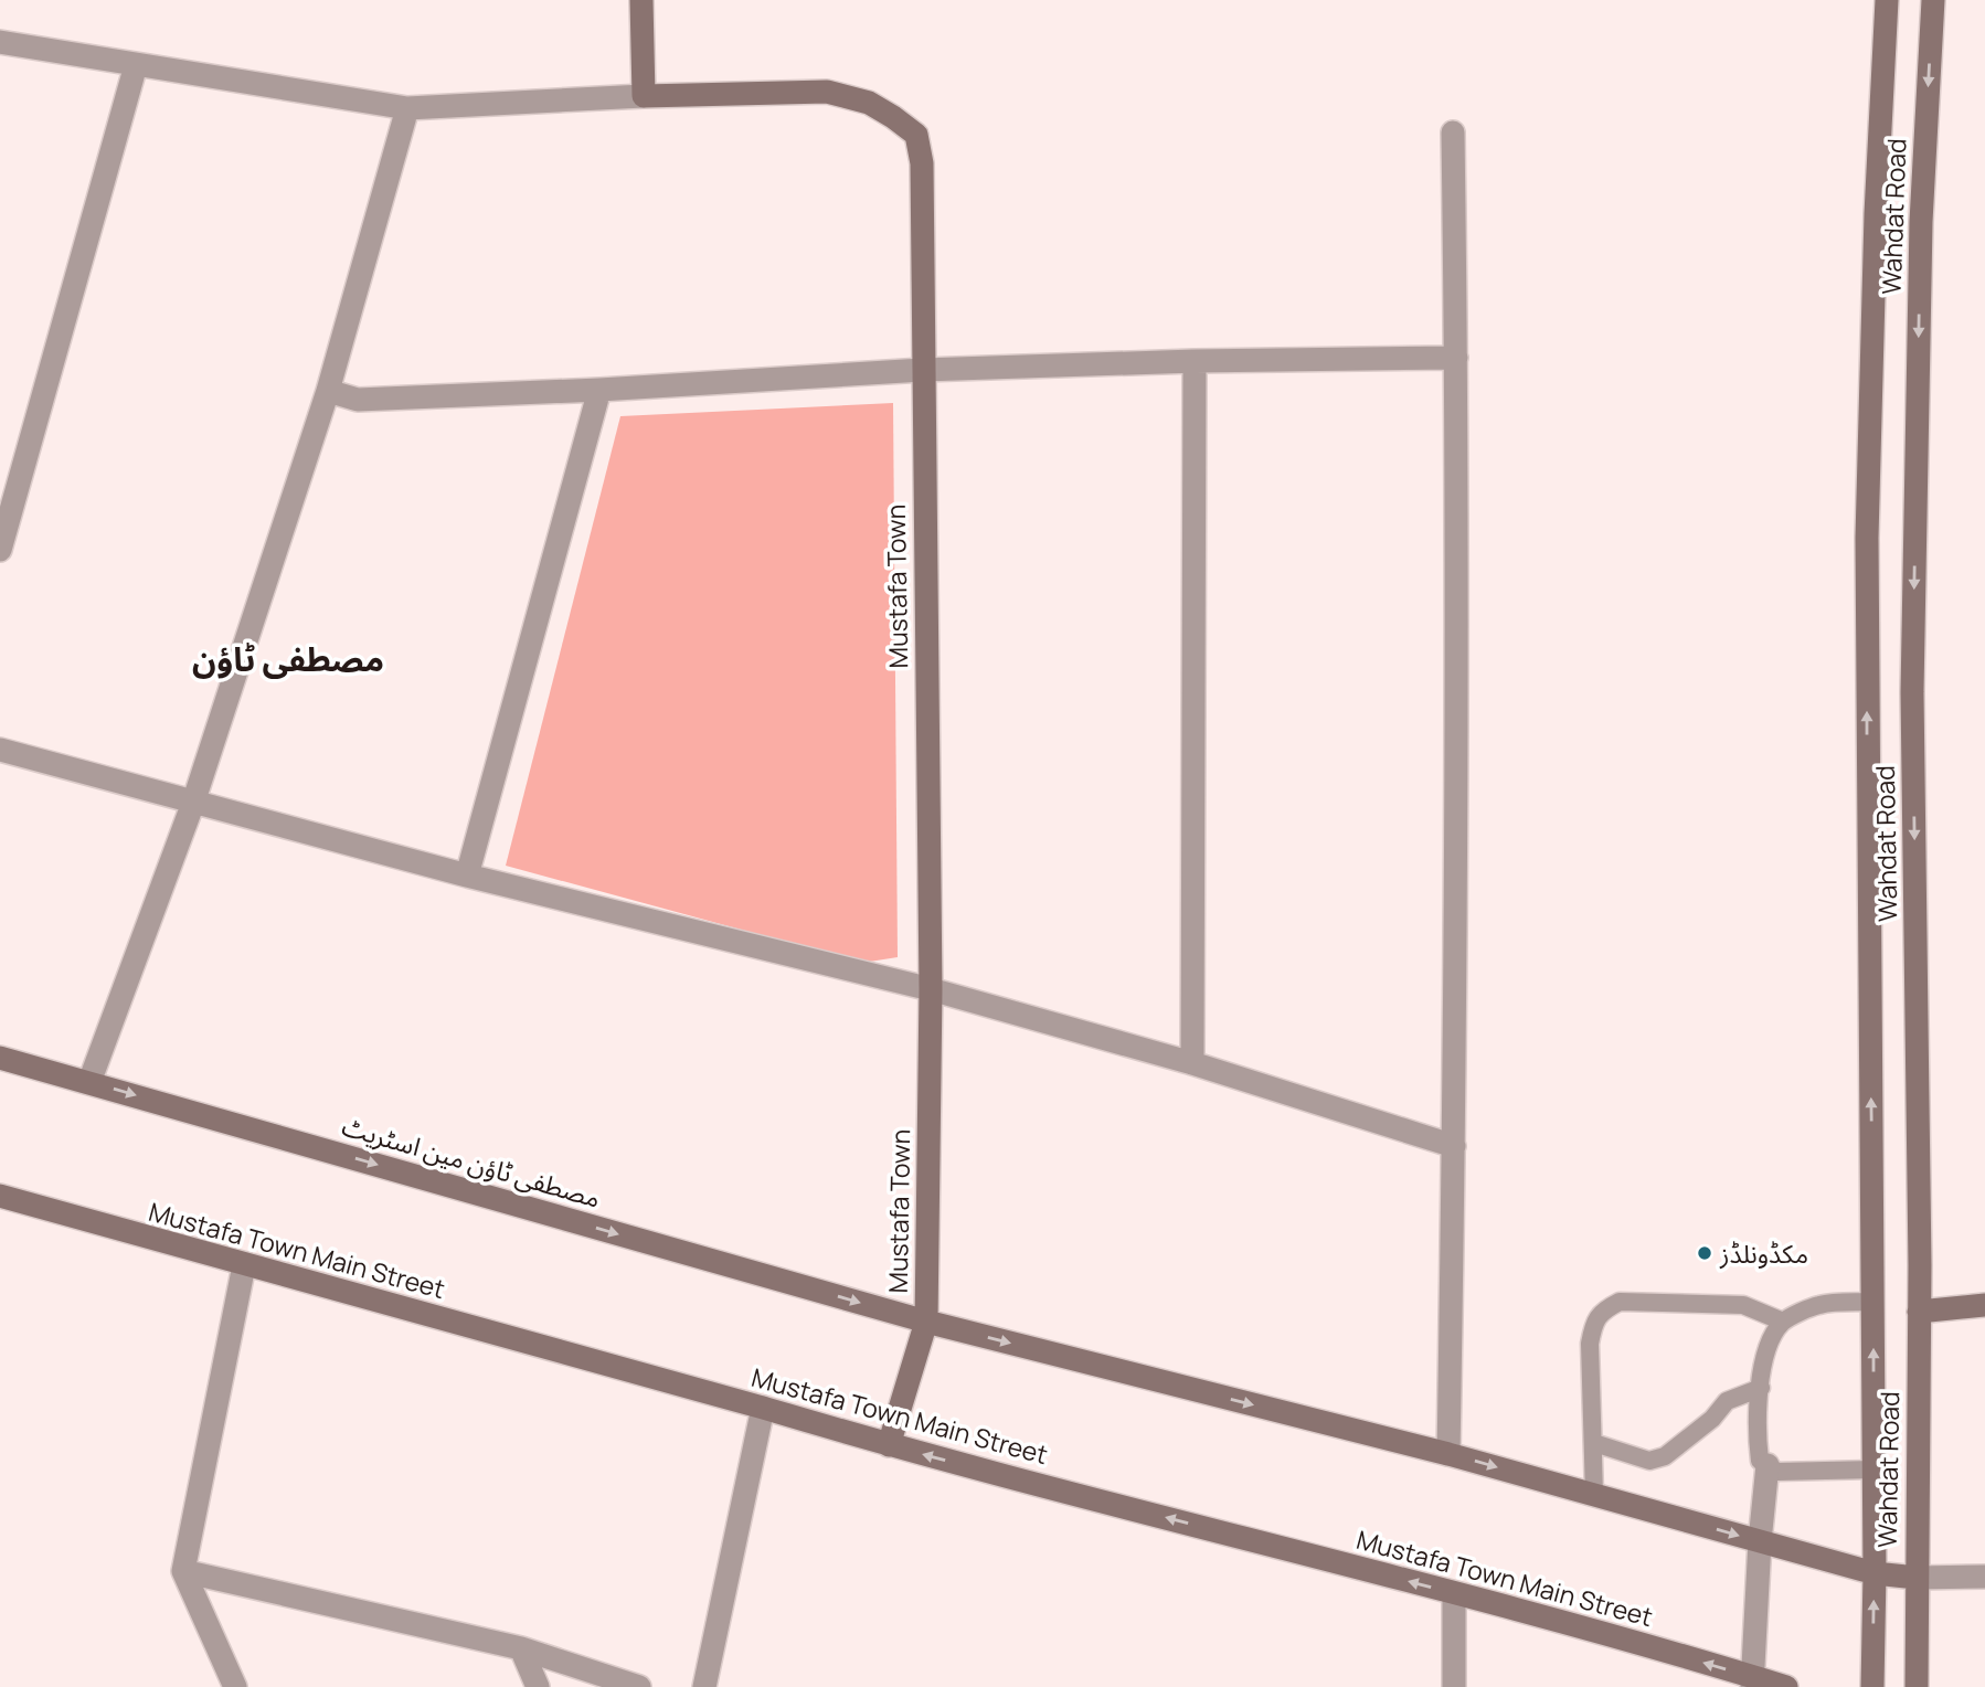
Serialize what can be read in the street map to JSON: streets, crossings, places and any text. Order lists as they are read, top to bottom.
{
  "streets": {
    "street": [
      "Wahdat Road",
      "Mustafa Town",
      "مصطفی ٹاؤن مین اسٹریٹ",
      "Mustafa Town Main Street"
    ]
  },
  "crossings": [
    ["Mustafa Town", "مصطفی ٹاؤن مین اسٹریٹ"],
    ["Mustafa Town", "Mustafa Town Main Street"]
  ],
  "one_way": ["مصطفی ٹاؤن مین اسٹریٹ"],
  "districts": ["مصطفی ٹاؤن"],
  "places": ["مکڈونلڈز"]
}
